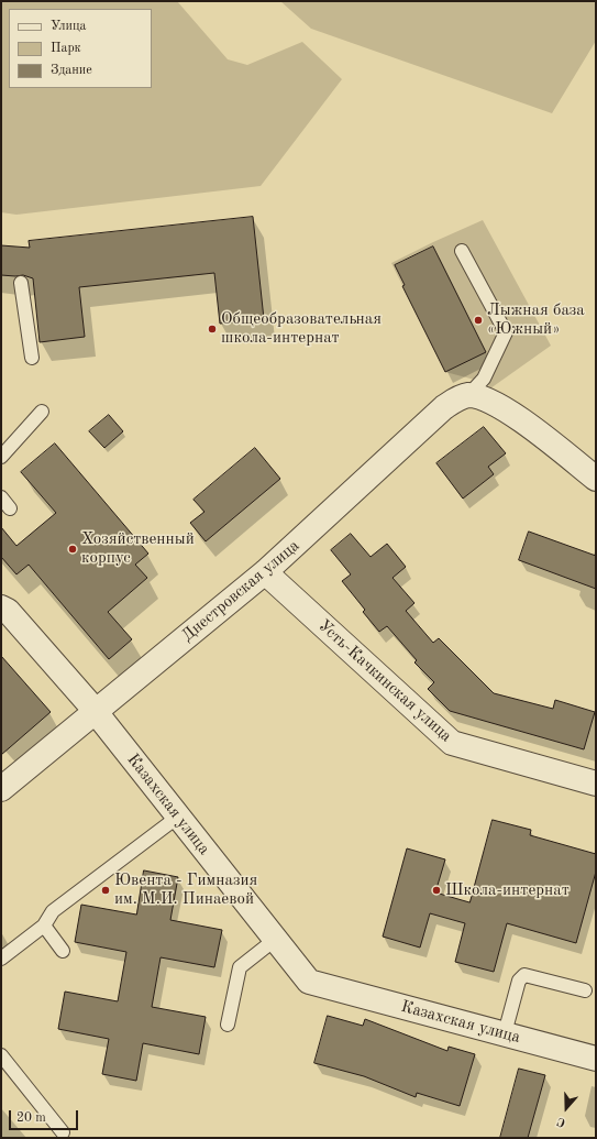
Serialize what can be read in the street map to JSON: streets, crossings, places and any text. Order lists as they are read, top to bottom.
{
  "streets": {
    "street": ["Днестровская улица", "Усть-Качкинская улица", "Казахская улица"]
  },
  "crossings": [
    ["Днестровская улица", "Усть-Качкинская улица"],
    ["Днестровская улица", "Казахская улица"]
  ],
  "places": [
    "Лыжная база «Южный»",
    "Общеобразовательная школа-интернат",
    "Хозяйственный корпус",
    "Ювента - Гимназия им. М.И. Пинаевой",
    "Школа-интернат"
  ],
  "legend": ["Улица", "Парк", "Здание"],
  "scale_bar": "20 m",
  "north": "bottom"
}
